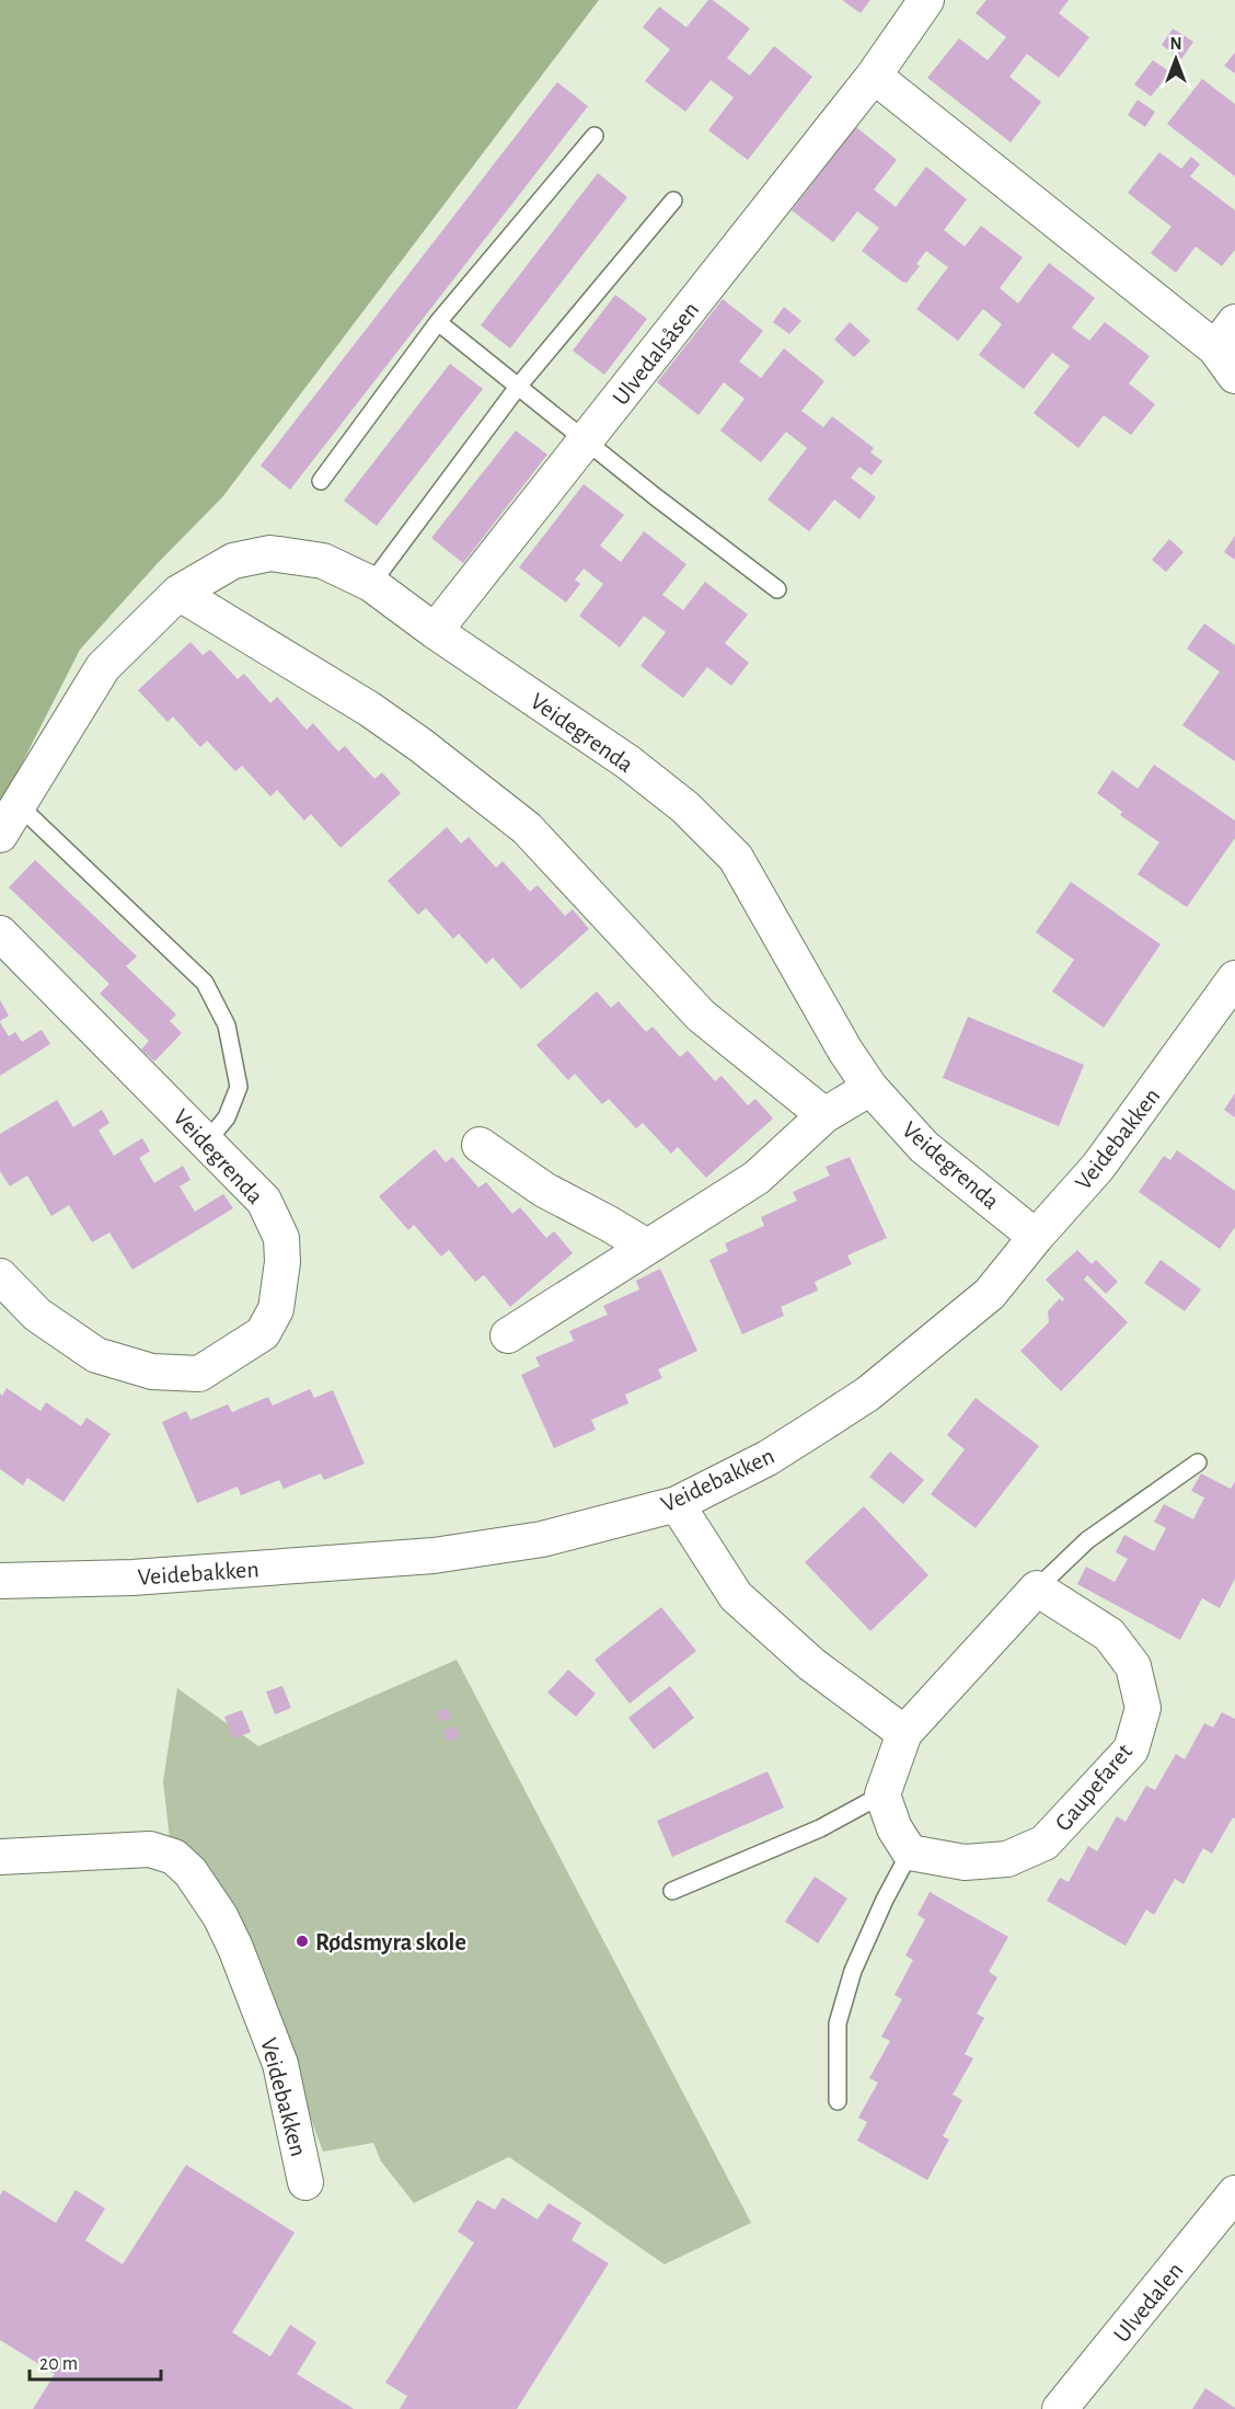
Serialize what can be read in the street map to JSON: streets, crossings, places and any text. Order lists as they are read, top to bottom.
{
  "streets": {
    "street": [
      "Ulvedalsåsen",
      "Veidegrenda",
      "Veidebakken",
      "Gaupefaret",
      "Ulvedalen"
    ]
  },
  "crossings": [
    ["Ulvedalsåsen", "Veidegrenda"],
    ["Veidegrenda", "Veidebakken"]
  ],
  "places": ["Rødsmyra skole"],
  "scale_bar": "20 m",
  "north": "top"
}
